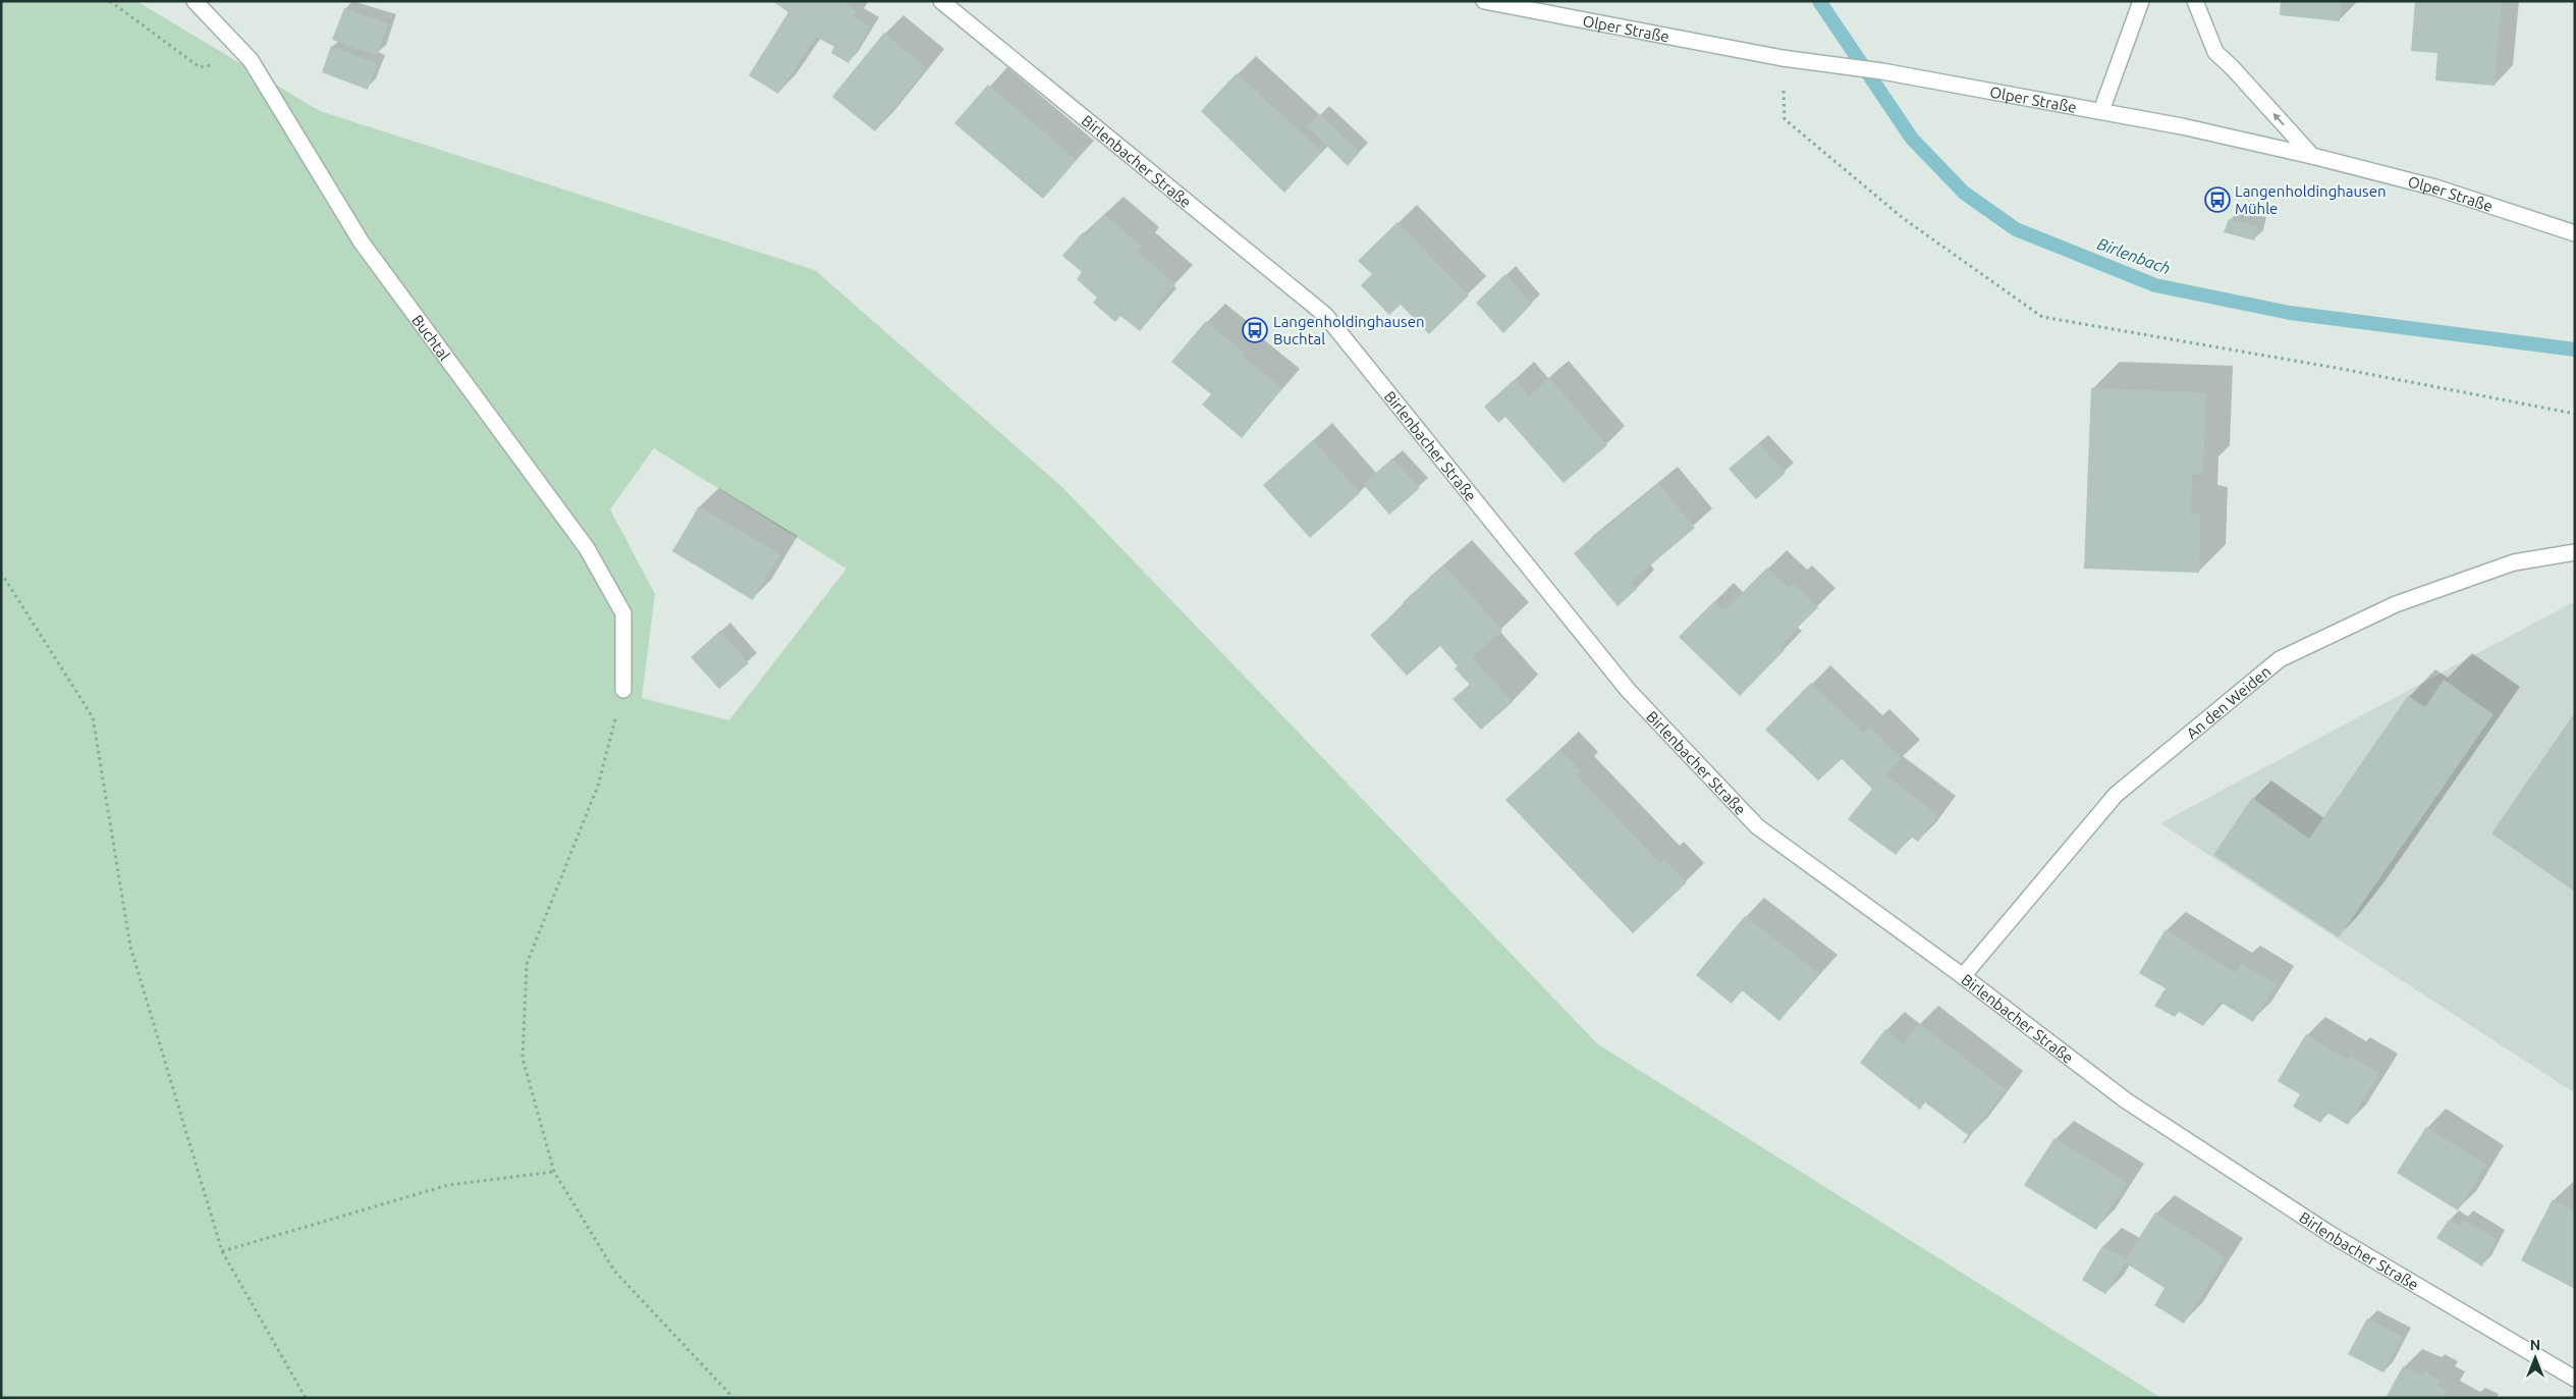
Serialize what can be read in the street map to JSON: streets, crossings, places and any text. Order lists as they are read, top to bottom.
{
  "streets": {
    "street": [
      "Olper Straße",
      "Birlenbacher Straße",
      "Buchtal",
      "An den Weiden"
    ]
  },
  "crossings": [
    ["Birlenbacher Straße", "An den Weiden"]
  ],
  "water": ["Birlenbach"],
  "places": {
    "bus stop": ["Langenholdinghausen Mühle", "Langenholdinghausen Buchtal"]
  },
  "north": "top"
}
